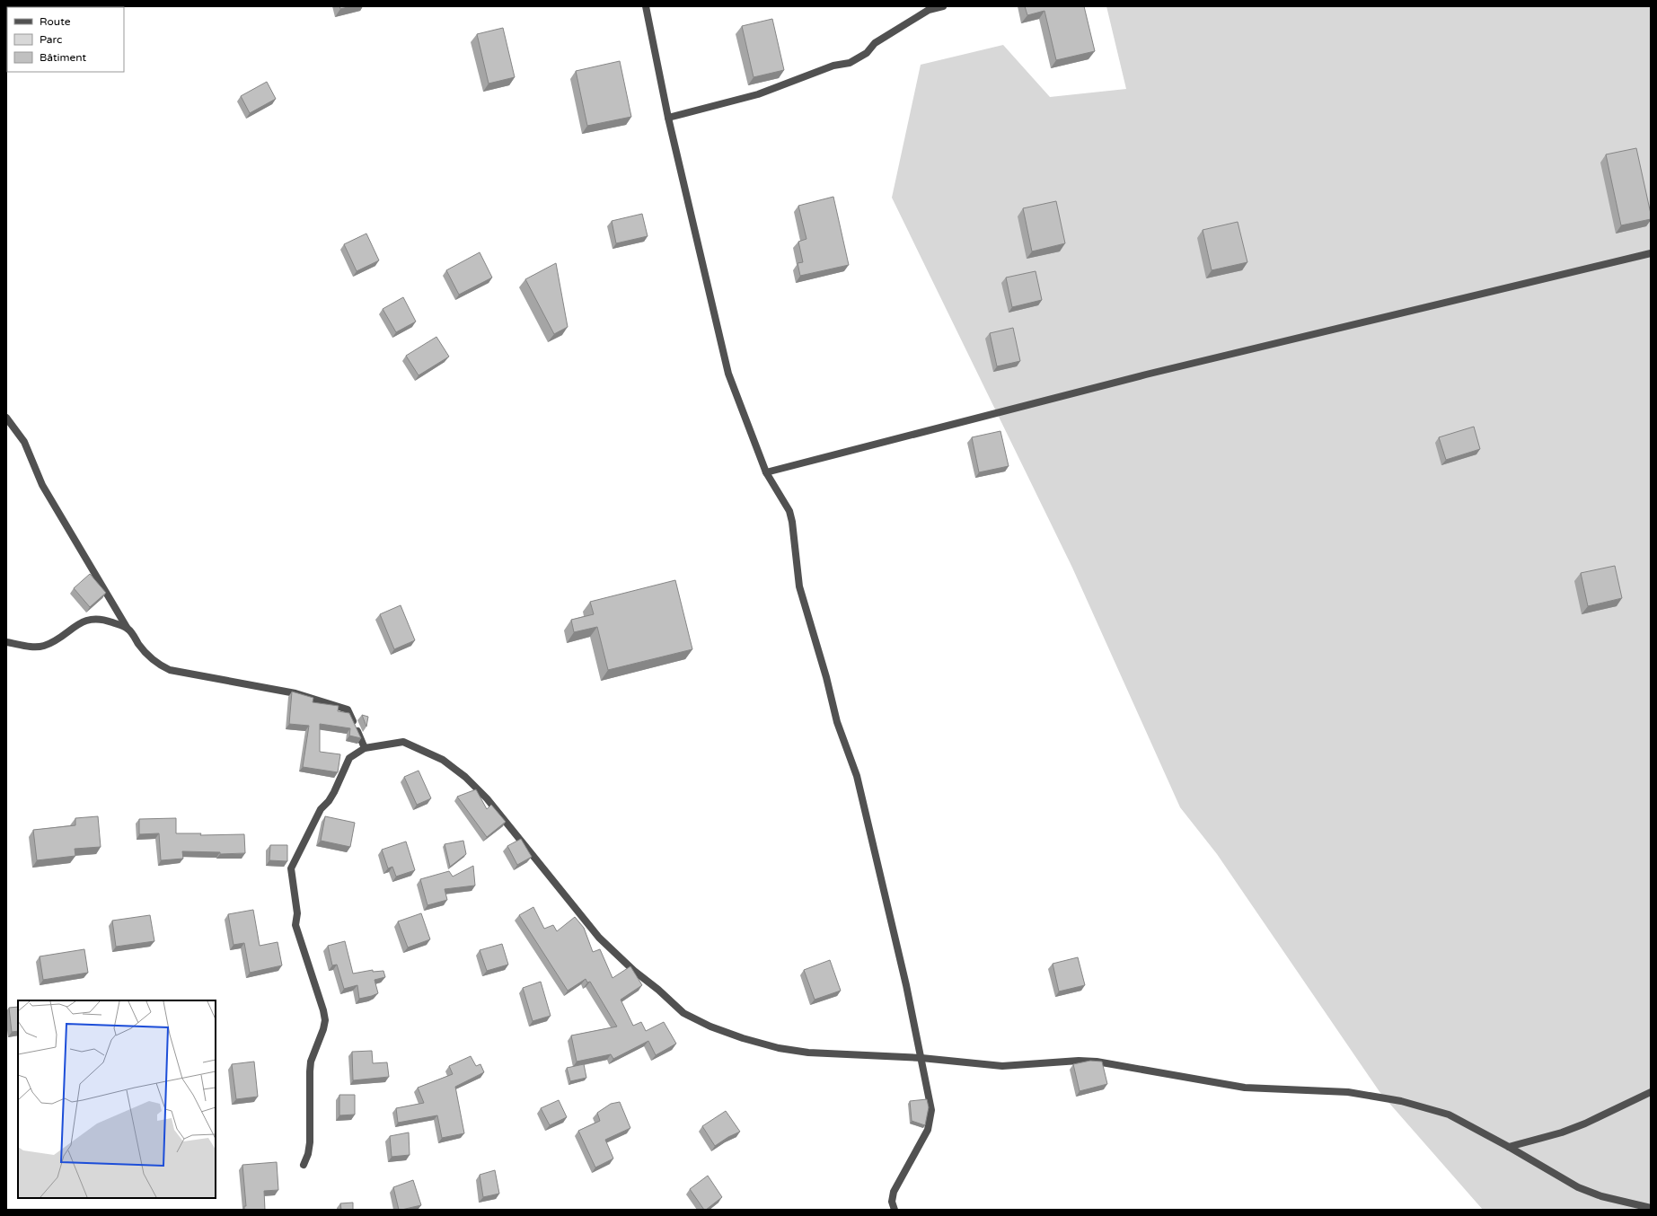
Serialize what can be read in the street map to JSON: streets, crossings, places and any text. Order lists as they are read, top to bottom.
{
  "legend": ["Route", "Parc", "Bâtiment"]
}
